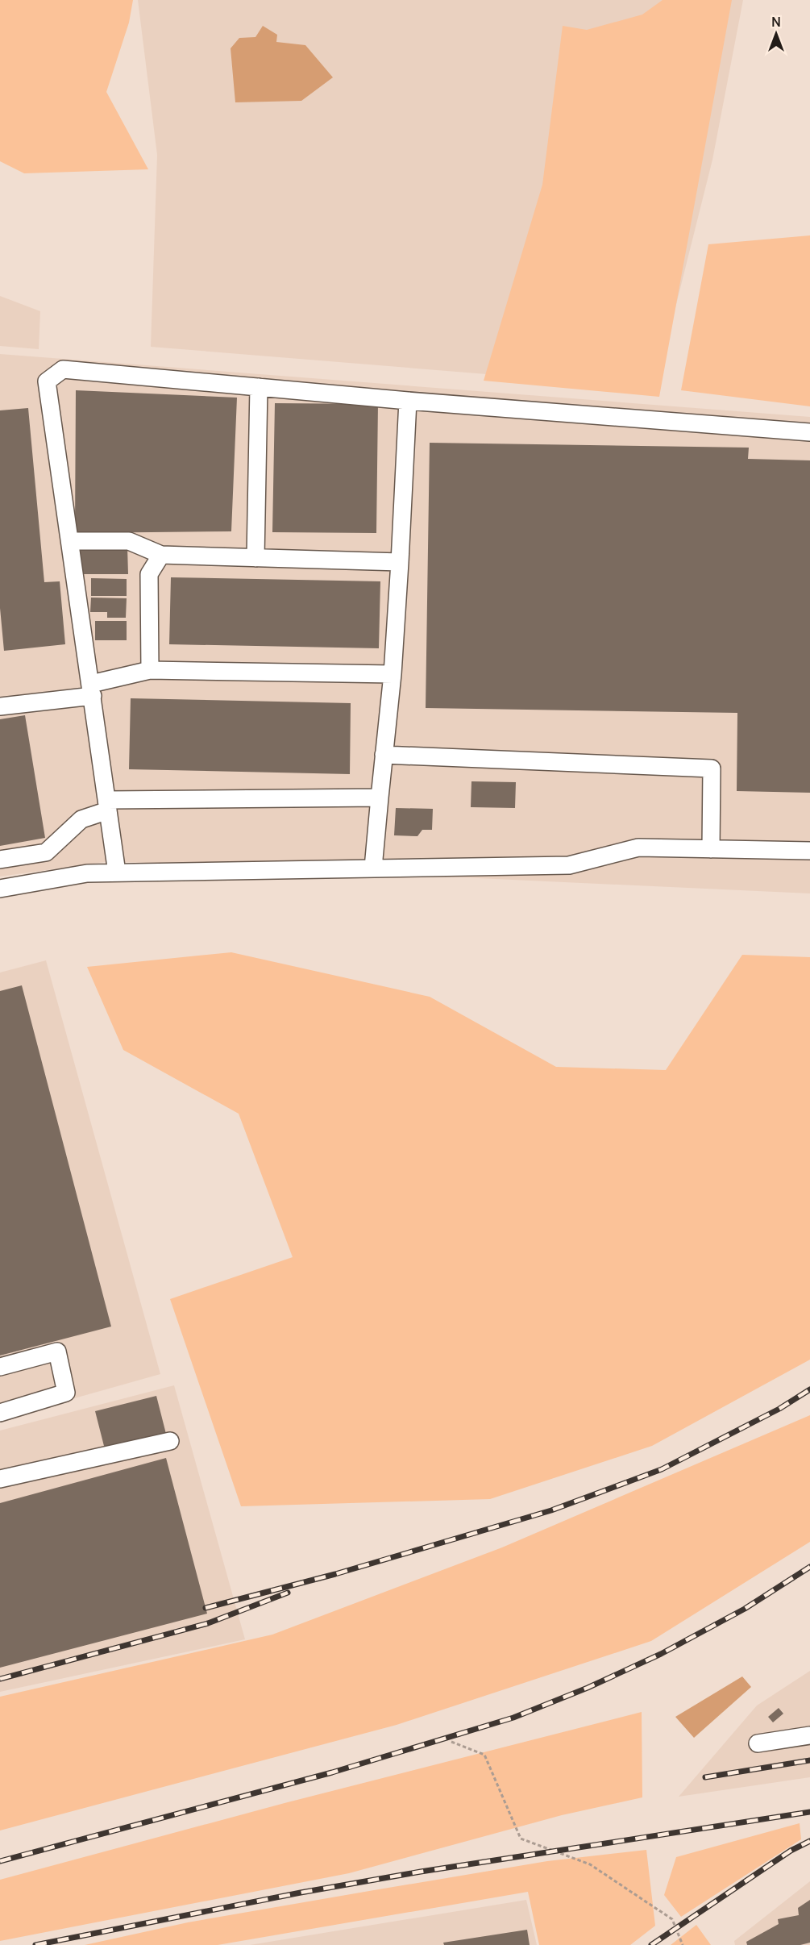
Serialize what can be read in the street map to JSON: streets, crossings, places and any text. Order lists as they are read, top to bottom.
{
  "north": "top"
}
